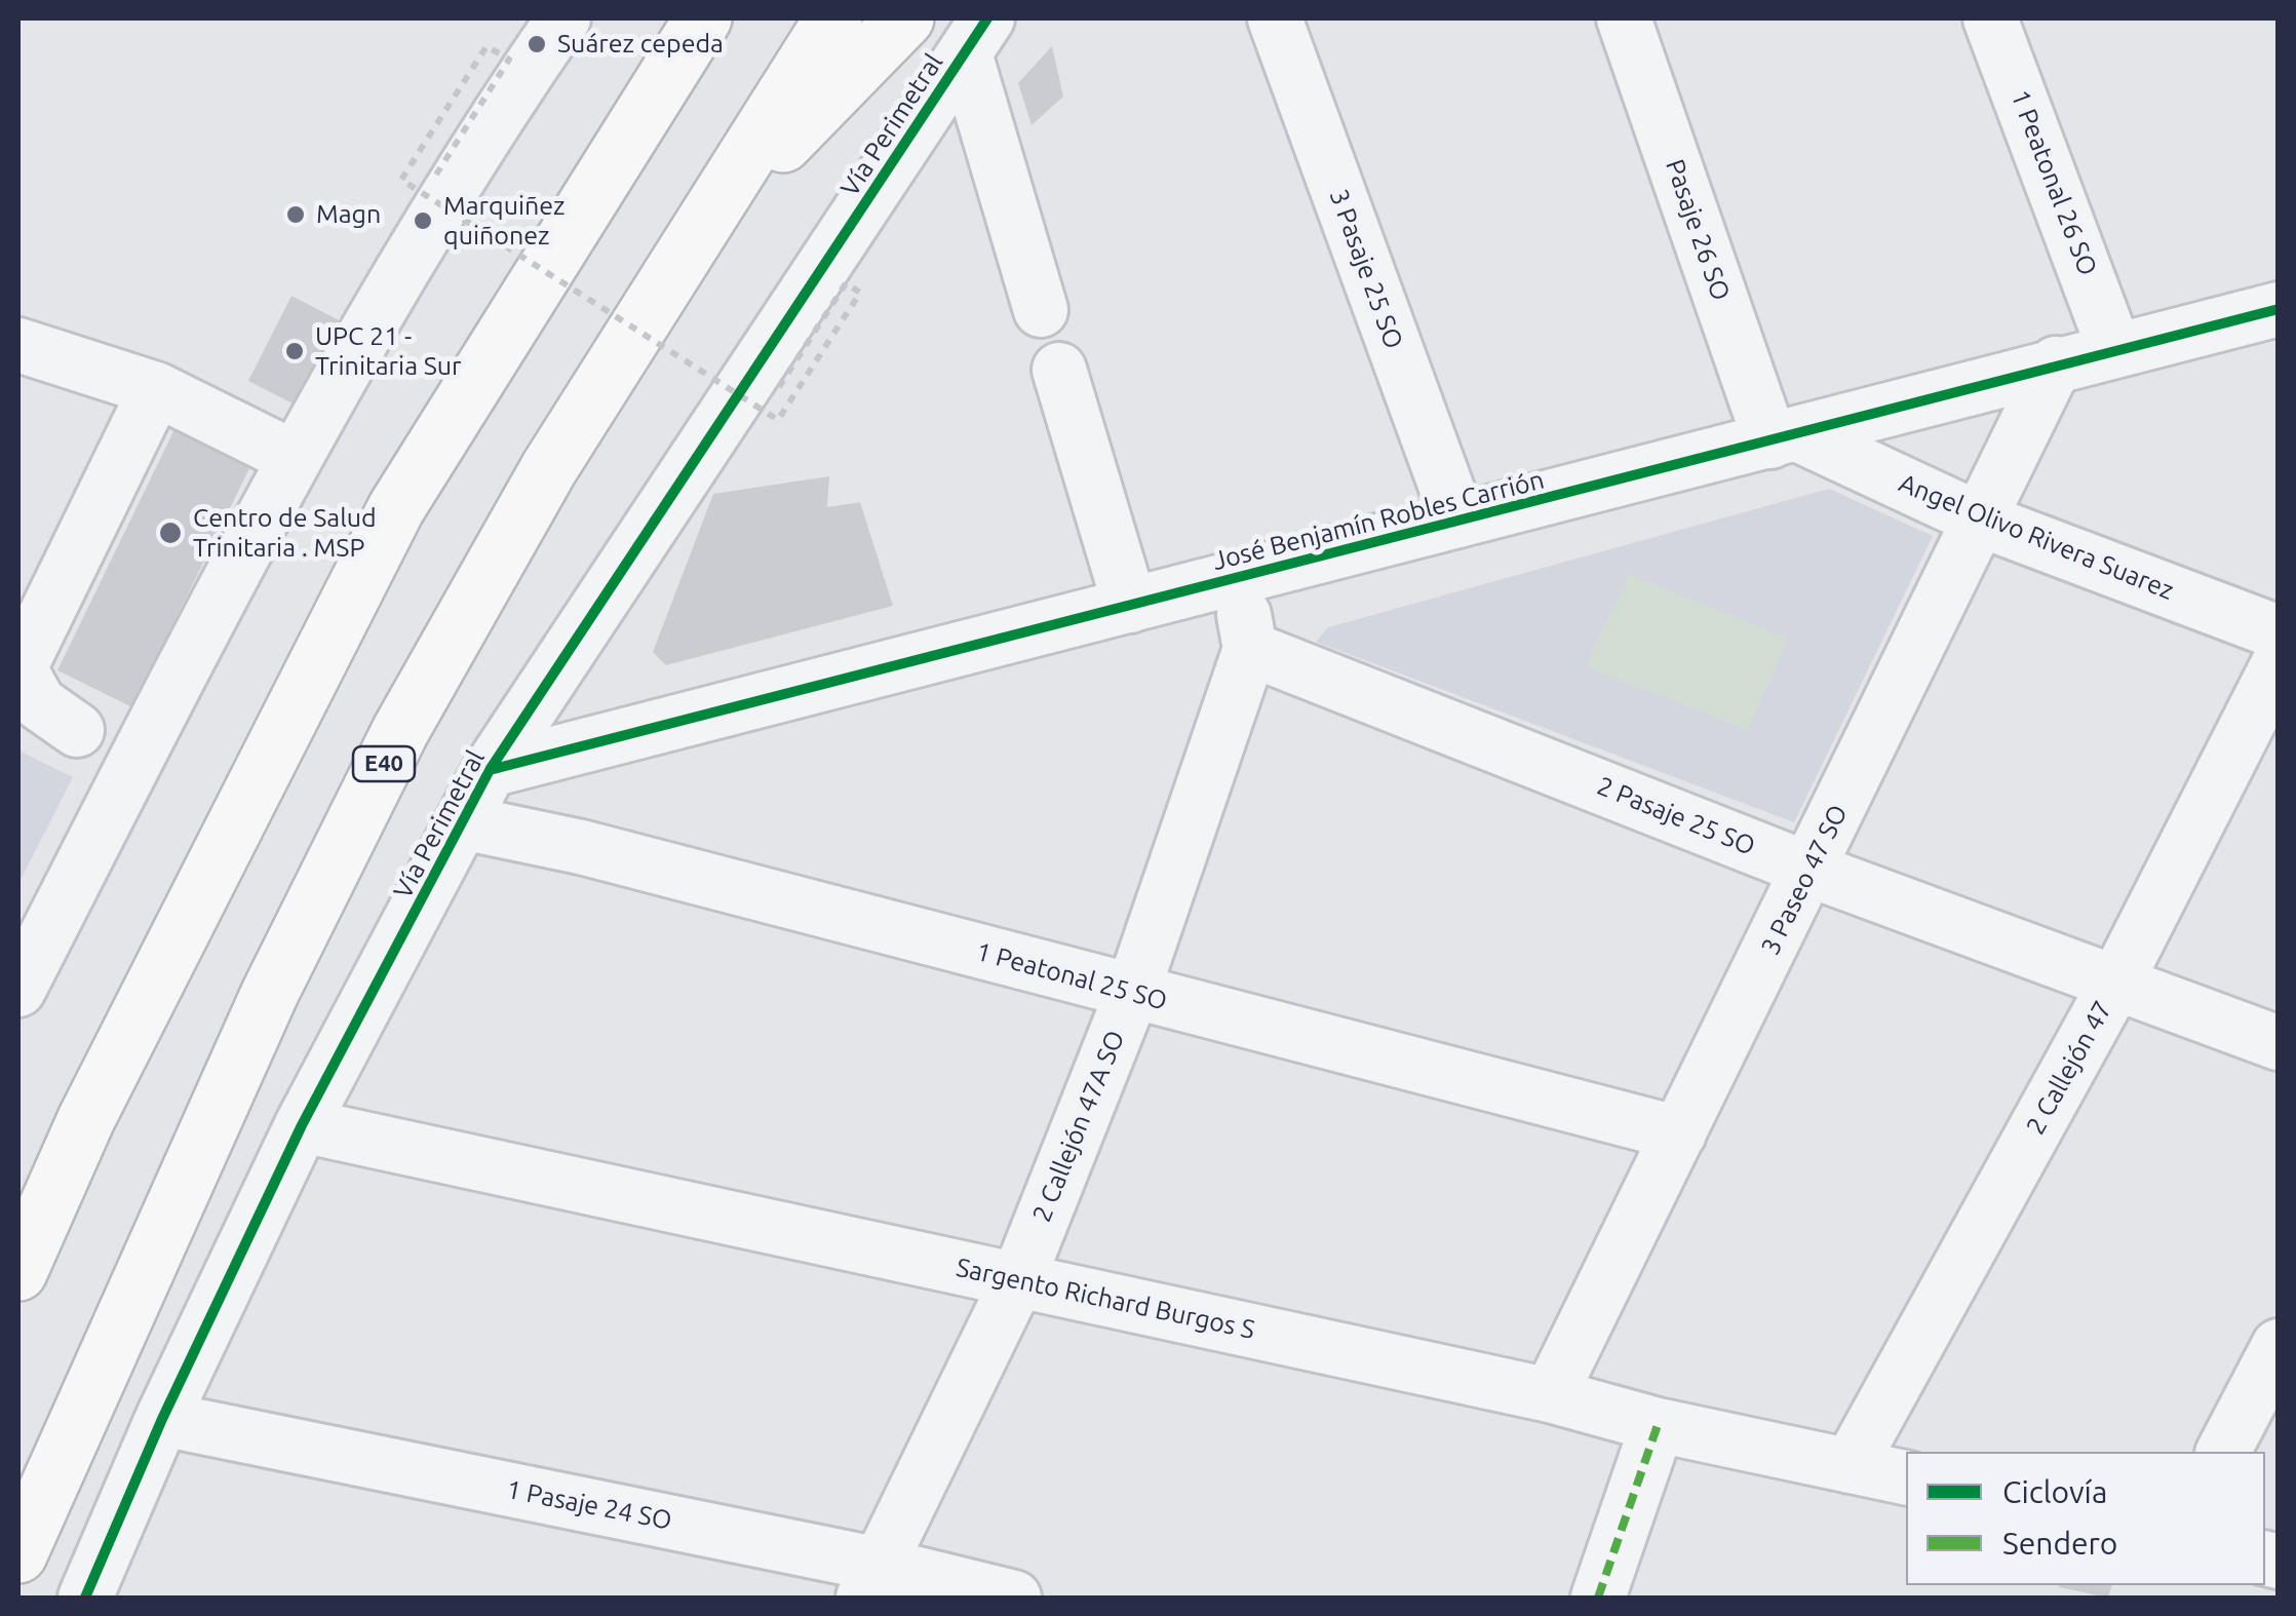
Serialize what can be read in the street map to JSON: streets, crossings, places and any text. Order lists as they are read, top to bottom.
{
  "streets": {
    "highway": ["E40"],
    "street": [
      "Vía Perimetral",
      "1 Peatonal 26 SO",
      "Pasaje 26 SO",
      "3 Pasaje 25 SO",
      "José Benjamín Robles Carrión",
      "Angel Olivo Rivera Suarez",
      "2 Pasaje 25 SO",
      "3 Paseo 47 SO",
      "1 Peatonal 25 SO",
      "2 Callejón 47",
      "2 Callejón 47A SO",
      "Sargento Richard Burgos S",
      "1 Pasaje 24 SO"
    ]
  },
  "crossings": [
    ["Vía Perimetral", "José Benjamín Robles Carrión"],
    ["Vía Perimetral", "1 Peatonal 25 SO"],
    ["Vía Perimetral", "Sargento Richard Burgos S"],
    ["Vía Perimetral", "1 Pasaje 24 SO"],
    ["1 Peatonal 26 SO", "José Benjamín Robles Carrión"],
    ["Pasaje 26 SO", "José Benjamín Robles Carrión"],
    ["Pasaje 26 SO", "Angel Olivo Rivera Suarez"],
    ["3 Pasaje 25 SO", "José Benjamín Robles Carrión"],
    ["José Benjamín Robles Carrión", "Angel Olivo Rivera Suarez"],
    ["José Benjamín Robles Carrión", "3 Paseo 47 SO"],
    ["José Benjamín Robles Carrión", "2 Callejón 47A SO"],
    ["Angel Olivo Rivera Suarez", "3 Paseo 47 SO"],
    ["2 Pasaje 25 SO", "3 Paseo 47 SO"],
    ["2 Pasaje 25 SO", "2 Callejón 47"],
    ["2 Pasaje 25 SO", "2 Callejón 47A SO"],
    ["3 Paseo 47 SO", "1 Peatonal 25 SO"],
    ["3 Paseo 47 SO", "Sargento Richard Burgos S"],
    ["1 Peatonal 25 SO", "2 Callejón 47A SO"],
    ["2 Callejón 47", "Sargento Richard Burgos S"],
    ["2 Callejón 47A SO", "Sargento Richard Burgos S"],
    ["2 Callejón 47A SO", "1 Pasaje 24 SO"]
  ],
  "places": [
    "Suárez cepeda",
    "Magn",
    "Marquiñez quiñonez",
    "UPC 21 - Trinitaria Sur",
    "Centro de Salud Trinitaria . MSP"
  ],
  "legend": ["Ciclovía", "Sendero"]
}
